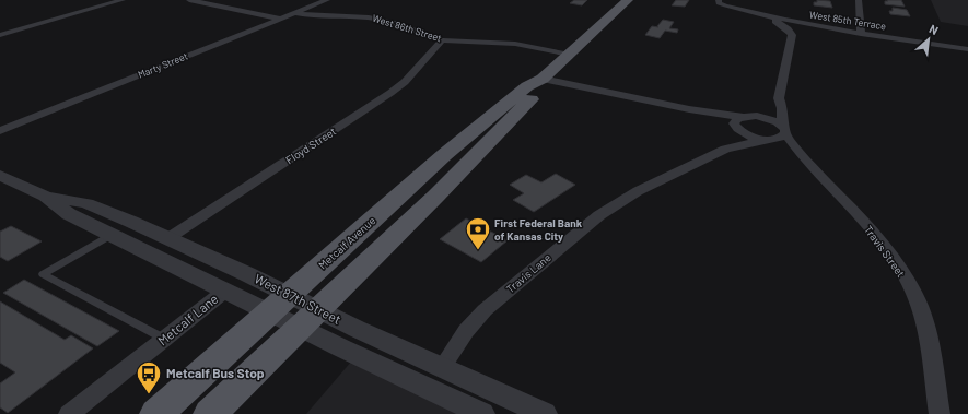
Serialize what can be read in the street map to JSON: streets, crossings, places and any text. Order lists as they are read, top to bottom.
{
  "streets": {
    "main road": ["Metcalf Avenue"],
    "street": [
      "West 85th Terrace",
      "West 86th Street",
      "Marty Street",
      "Floyd Street",
      "Travis Street",
      "Travis Lane",
      "West 87th Street",
      "Metcalf Lane"
    ]
  },
  "crossings": [
    ["West 86th Street", "Marty Street"],
    ["West 86th Street", "Floyd Street"],
    ["West 86th Street", "Metcalf Avenue"],
    ["Floyd Street", "West 87th Street"],
    ["Metcalf Avenue", "West 87th Street"],
    ["Travis Street", "Travis Lane"],
    ["Travis Lane", "West 87th Street"],
    ["West 87th Street", "Metcalf Lane"]
  ],
  "places": {
    "bank": ["First Federal Bank of Kansas City"],
    "bus stop": ["Metcalf Bus Stop"]
  },
  "north": "top right"
}
